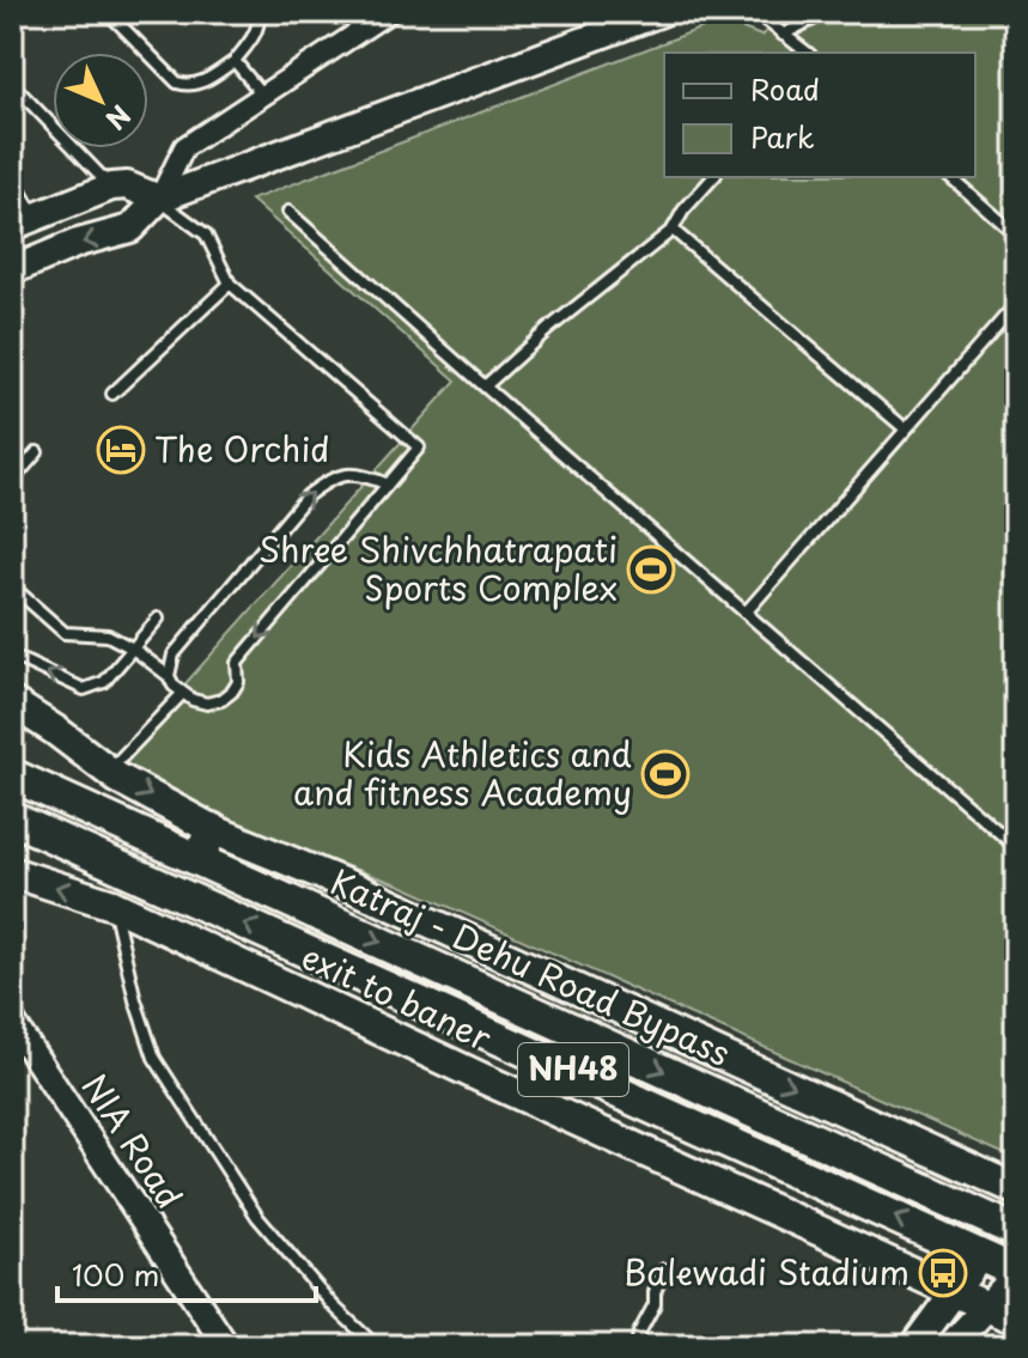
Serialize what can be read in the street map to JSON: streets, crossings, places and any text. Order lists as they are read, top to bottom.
{
  "streets": {
    "highway": ["Katraj - Dehu Road Bypass", "NH48"],
    "main road": ["exit to baner"],
    "street": ["NIA Road"]
  },
  "places": {
    "hotel": ["The Orchid"],
    "sports": ["Shree Shivchhatrapati Sports Complex", "Kids Athletics and and fitness Academy"],
    "bus stop": ["Balewadi Stadium"]
  },
  "legend": ["Road", "Park"],
  "scale_bar": "100 m",
  "north": "bottom right"
}
